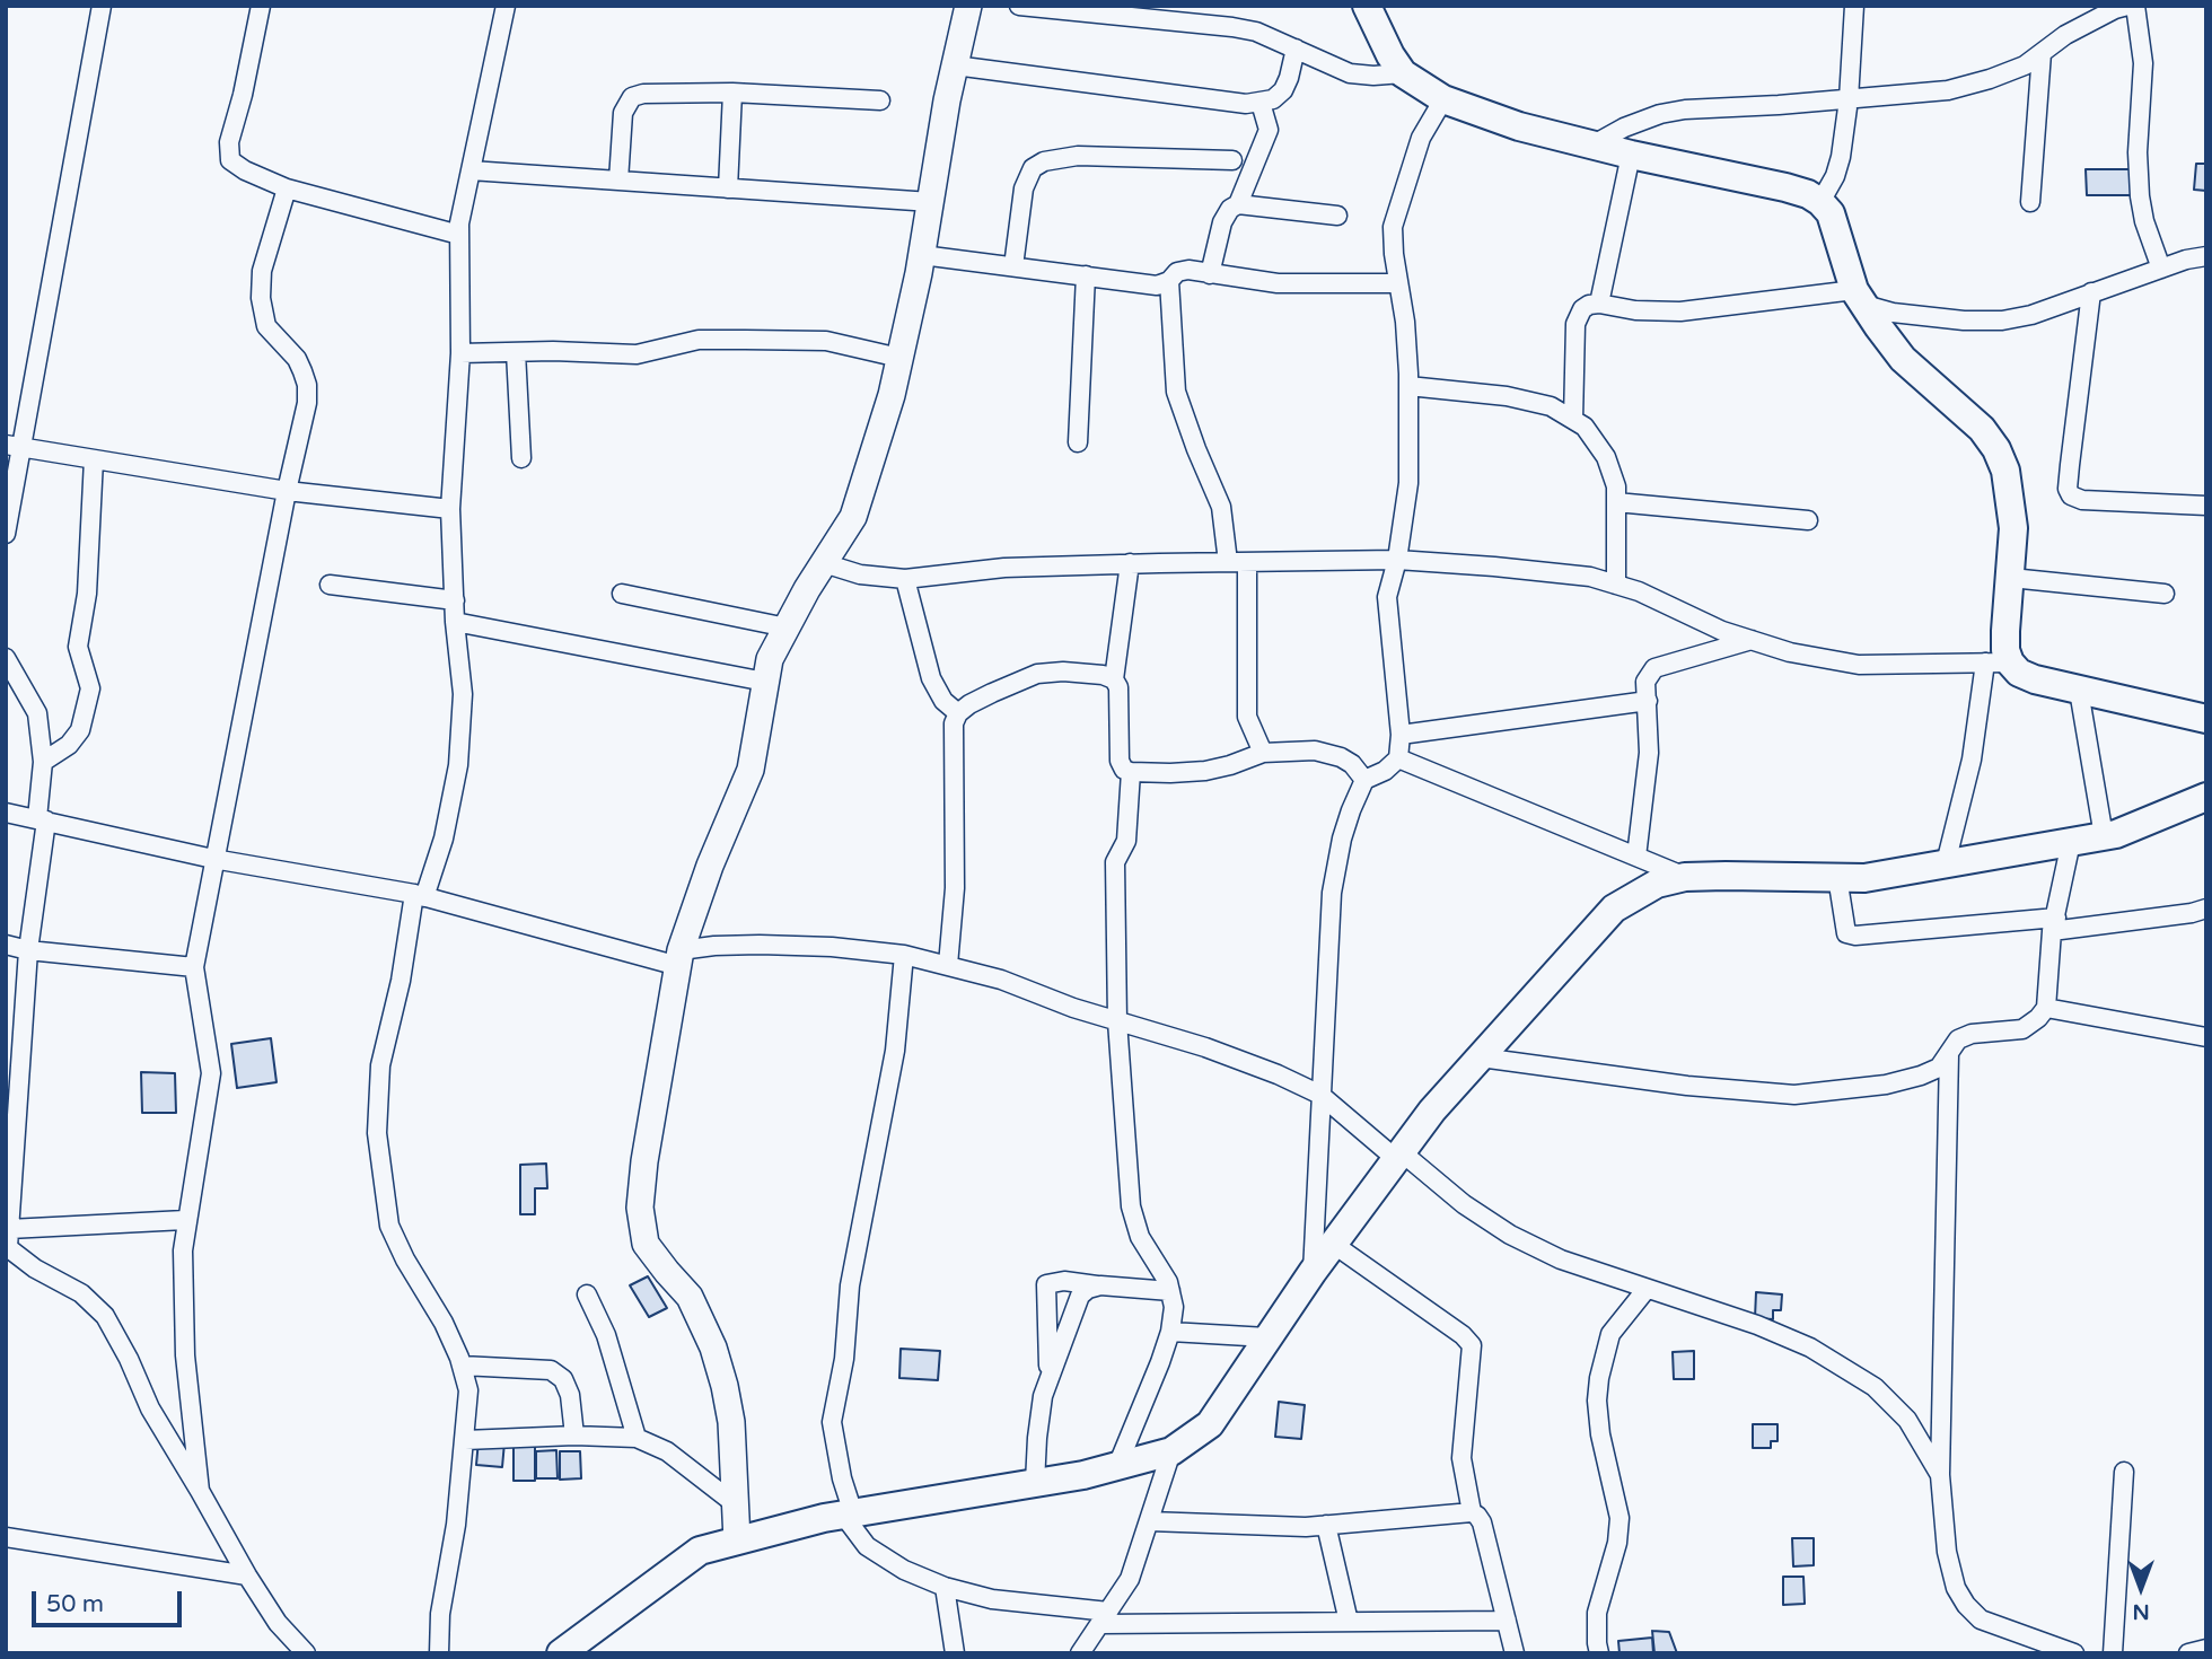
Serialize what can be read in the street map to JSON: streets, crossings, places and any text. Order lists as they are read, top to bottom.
{
  "scale_bar": "50 m",
  "north": "bottom"
}
